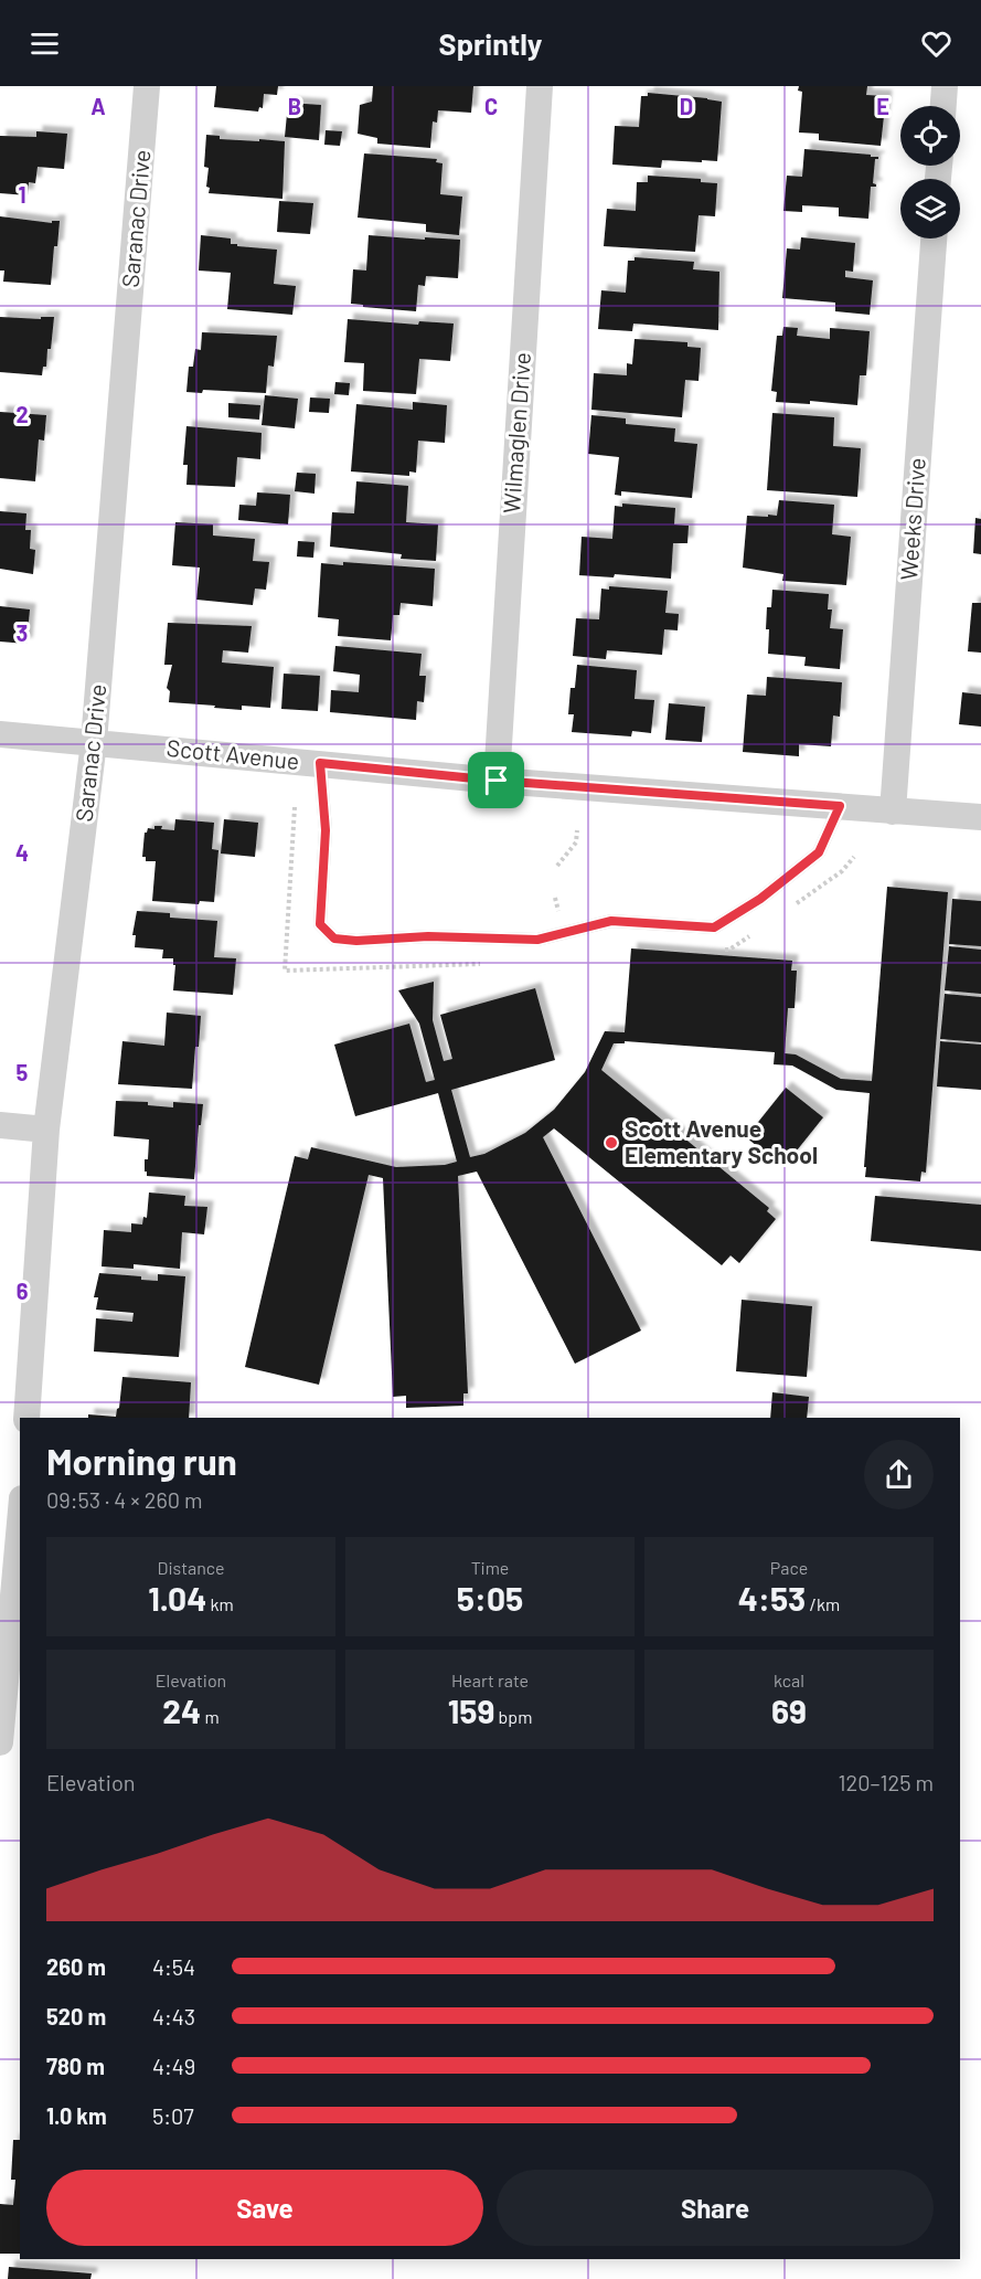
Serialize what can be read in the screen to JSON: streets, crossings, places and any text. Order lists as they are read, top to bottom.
{
  "streets": {
    "street": [
      "Saranac Drive",
      "Wilmaglen Drive",
      "Weeks Drive",
      "Scott Avenue"
    ]
  },
  "crossings": [
    ["Saranac Drive", "Scott Avenue"],
    ["Wilmaglen Drive", "Scott Avenue"],
    ["Weeks Drive", "Scott Avenue"]
  ],
  "places": ["Scott Avenue Elementary School"],
  "page": {
    "header": "Sprintly",
    "heading": ["Morning run", "09:53 · 4 × 260 m"],
    "stats": [
      ["Distance", "1.04 km"],
      ["Time", "5:05"],
      ["Pace", "4:53 /km"],
      ["Elevation", "24 m"],
      ["Heart rate", "159 bpm"],
      ["kcal", "69"]
    ],
    "chart": ["Elevation", "120–125 m"],
    "list": [
      {
        "name": "260 m",
        "note": "4:54"
      },
      {
        "name": "520 m",
        "note": "4:43"
      },
      {
        "name": "780 m",
        "note": "4:49"
      },
      {
        "name": "1.0 km",
        "note": "5:07"
      }
    ],
    "buttons": ["Save", "Share"]
  },
  "grid": {
    "columns": [
      "A",
      "B",
      "C",
      "D",
      "E"
    ],
    "rows": [
      "1",
      "2",
      "3",
      "4",
      "5",
      "6"
    ]
  }
}
